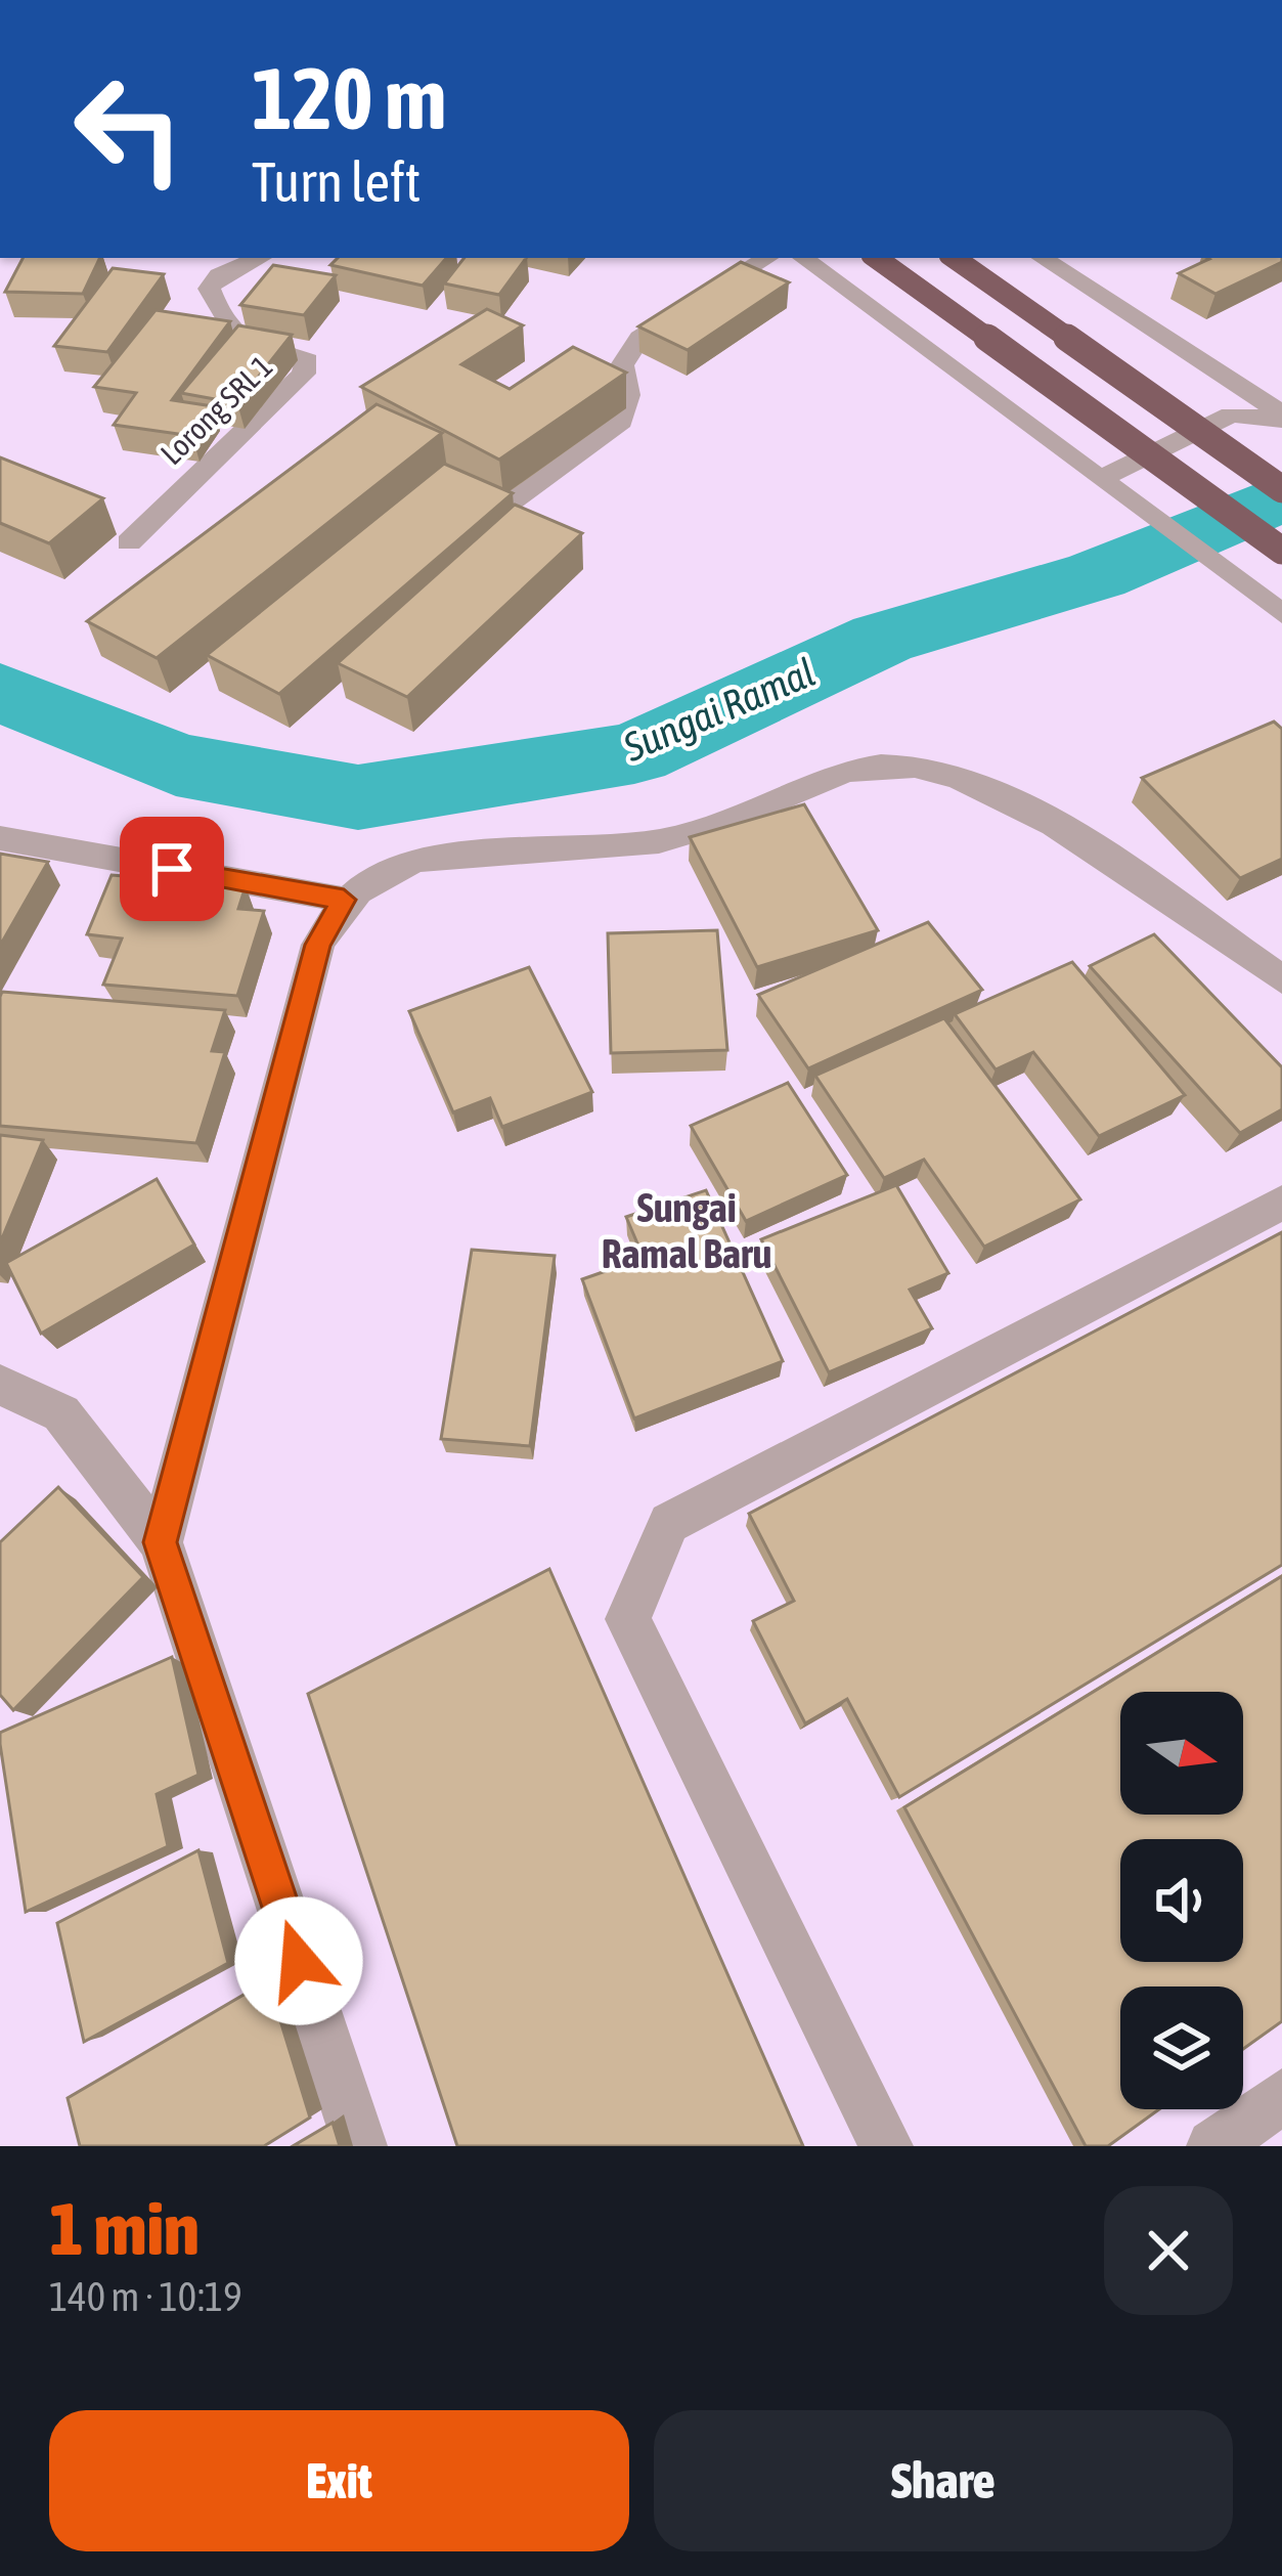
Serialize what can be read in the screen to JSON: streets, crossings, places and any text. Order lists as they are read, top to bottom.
{
  "streets": {
    "street": ["Lorong SRL 1"]
  },
  "districts": ["Sungai Ramal Baru"],
  "water": ["Sungai Ramal"],
  "north": "right",
  "page": {
    "turn": ["120 m", "Turn left"],
    "heading": ["1 min", "140 m · 10:19"],
    "buttons": ["Exit", "Share"]
  }
}
